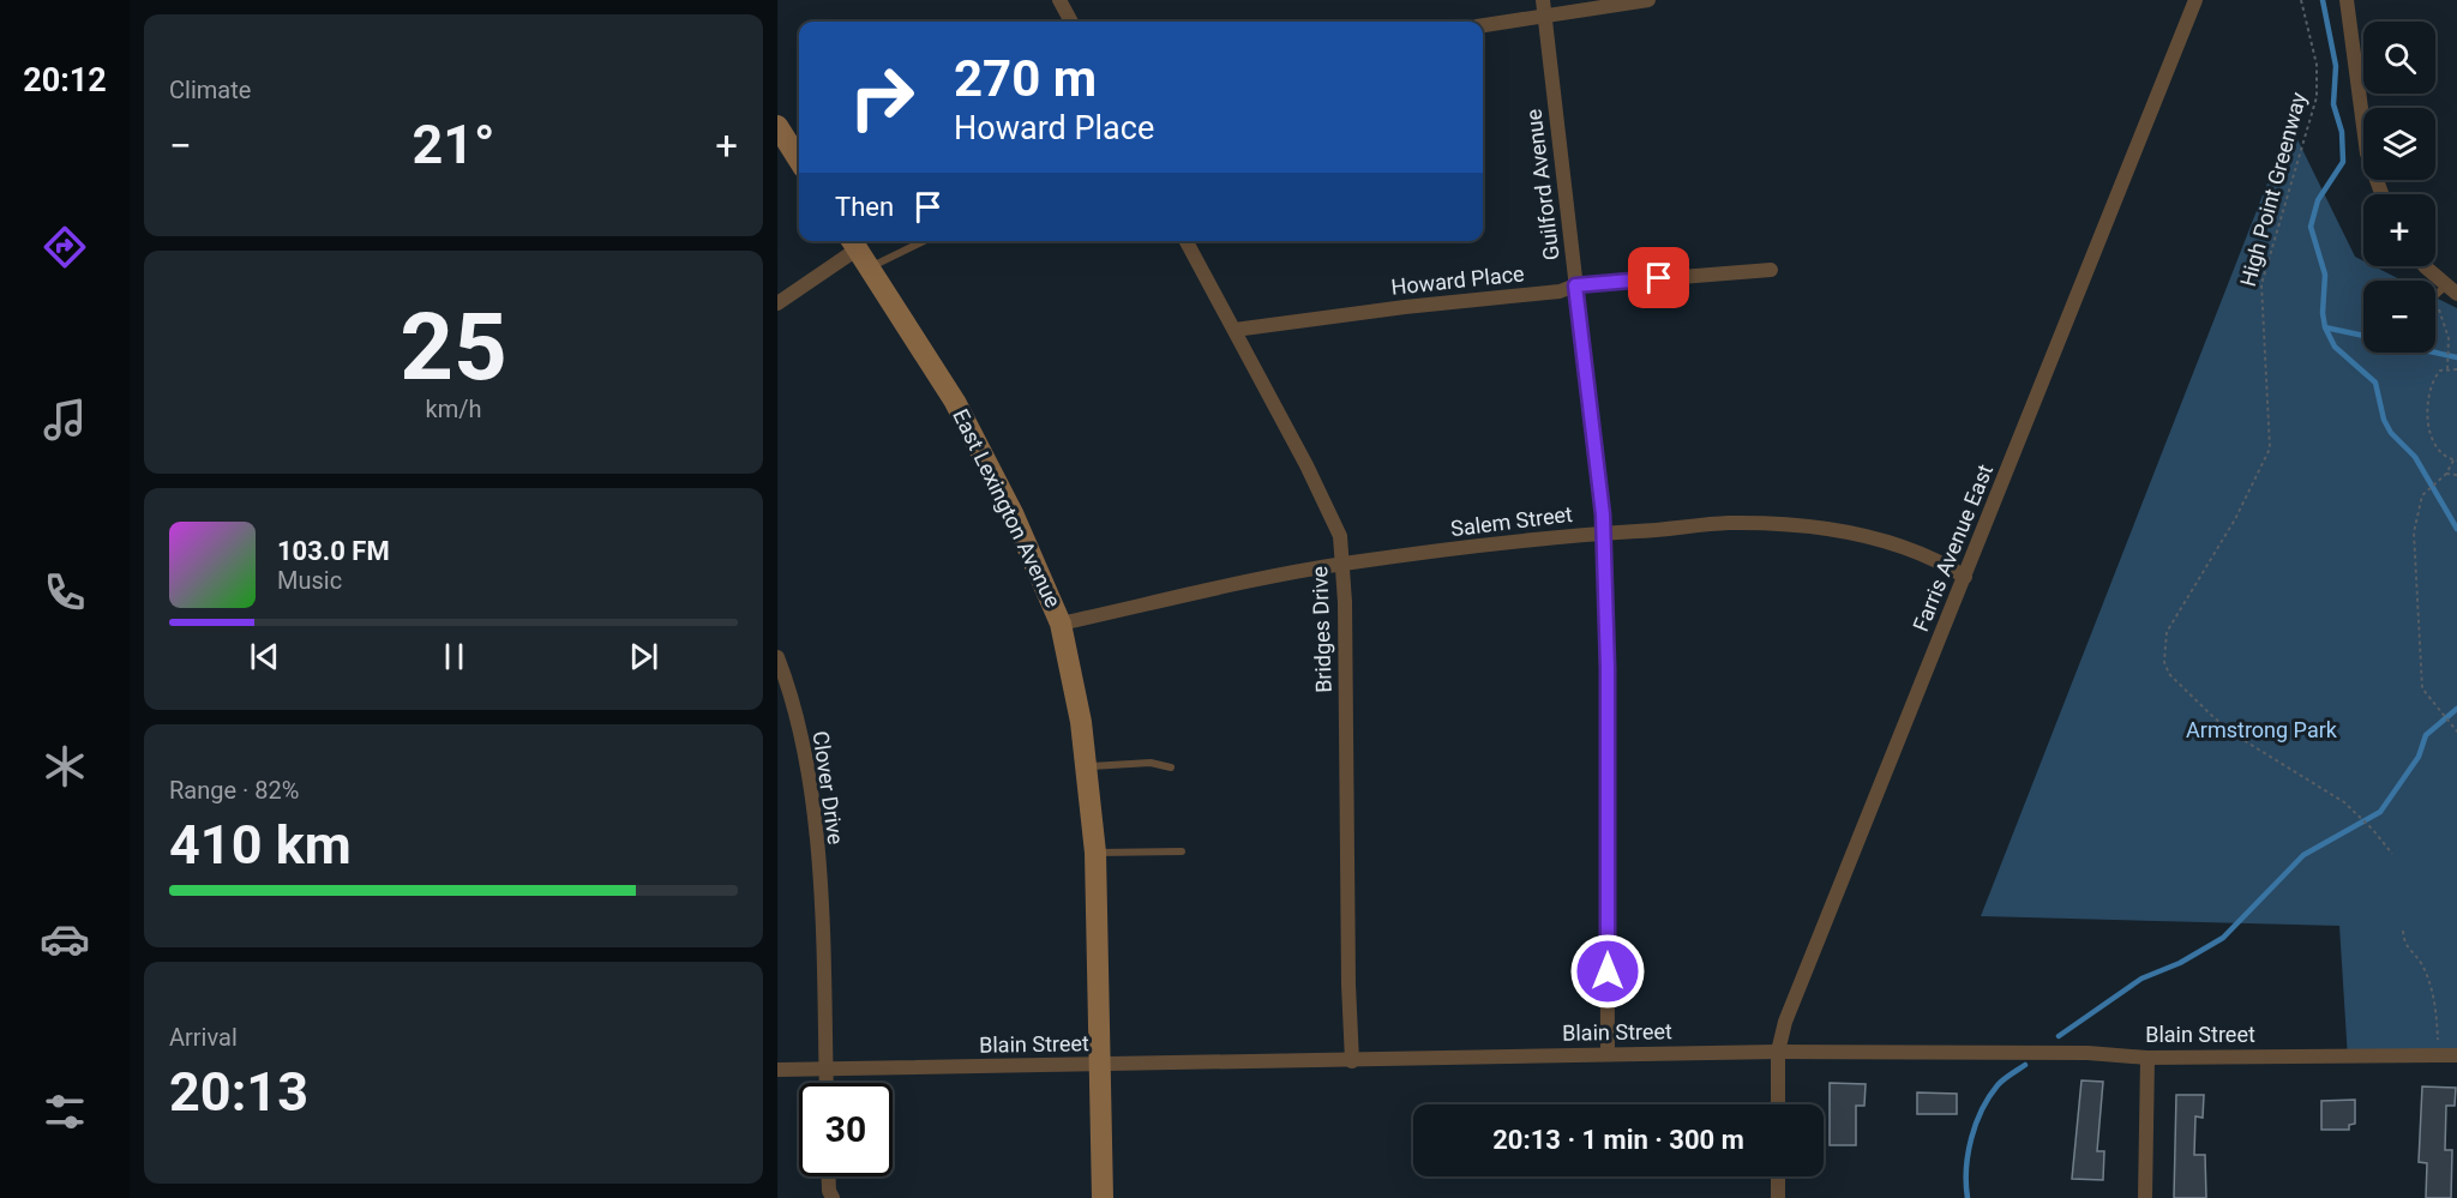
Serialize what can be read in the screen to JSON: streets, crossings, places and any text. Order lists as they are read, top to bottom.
{
  "streets": {
    "main road": ["East Lexington Avenue"],
    "street": [
      "Guilford Avenue",
      "Howard Place",
      "Salem Street",
      "Farris Avenue East",
      "Bridges Drive",
      "Clover Drive",
      "Blain Street"
    ],
    "path": ["High Point Greenway"]
  },
  "crossings": [
    ["Guilford Avenue", "Howard Place"],
    ["Guilford Avenue", "Salem Street"],
    ["Guilford Avenue", "Blain Street"],
    ["Howard Place", "Bridges Drive"],
    ["East Lexington Avenue", "Salem Street"],
    ["East Lexington Avenue", "Blain Street"],
    ["Salem Street", "Farris Avenue East"],
    ["Salem Street", "Bridges Drive"],
    ["Farris Avenue East", "Blain Street"],
    ["Bridges Drive", "Blain Street"],
    ["Clover Drive", "Blain Street"]
  ],
  "parks": ["Armstrong Park"],
  "page": {
    "tabs": "20:12",
    "tile": [
      "Climate",
      ["25", "km/h"],
      ["Range · 82%", "410 km"],
      ["Arrival", "20:13"]
    ],
    "map_buttons": ["+", "−"],
    "turn": ["270 m", "Howard Place"],
    "heat": ["−", "21°", "+"],
    "then": "Then",
    "song": ["103.0 FM", "Music"],
    "limit": "30",
    "trip": "20:13 · 1 min · 300 m"
  }
}
